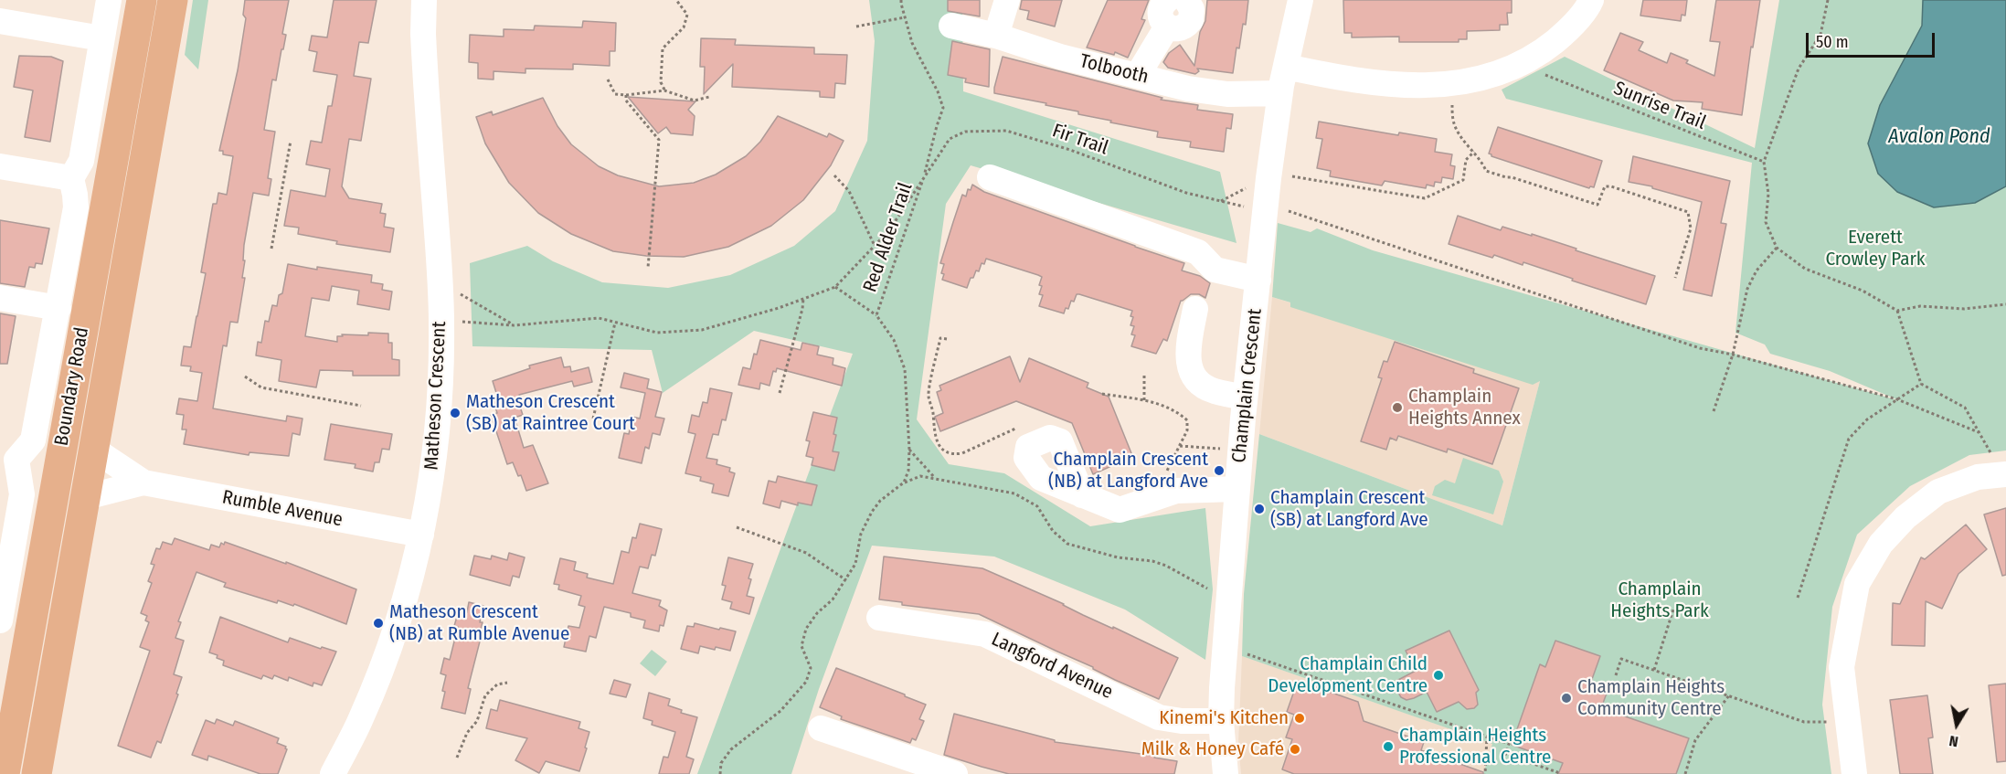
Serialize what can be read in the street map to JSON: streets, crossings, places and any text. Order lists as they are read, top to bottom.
{
  "streets": {
    "main road": ["Boundary Road"],
    "street": [
      "Tolbooth",
      "Champlain Crescent",
      "Matheson Crescent",
      "Rumble Avenue",
      "Langford Avenue"
    ],
    "path": ["Sunrise Trail", "Fir Trail", "Red Alder Trail"]
  },
  "crossings": [
    ["Tolbooth", "Champlain Crescent"],
    ["Fir Trail", "Red Alder Trail"],
    ["Champlain Crescent", "Langford Avenue"],
    ["Boundary Road", "Rumble Avenue"],
    ["Matheson Crescent", "Rumble Avenue"]
  ],
  "water": ["Avalon Pond"],
  "parks": ["Everett Crowley Park", "Champlain Heights Park"],
  "places": [
    "Champlain Heights Annex",
    "Matheson Crescent (SB) at Raintree Court",
    "Champlain Crescent (NB) at Langford Ave",
    "Champlain Crescent (SB) at Langford Ave",
    "Matheson Crescent (NB) at Rumble Avenue",
    "Champlain Child Development Centre",
    "Champlain Heights Community Centre",
    "Kinemi's Kitchen",
    "Champlain Heights Professional Centre",
    "Milk & Honey Café"
  ],
  "scale_bar": "50 m",
  "north": "bottom"
}
